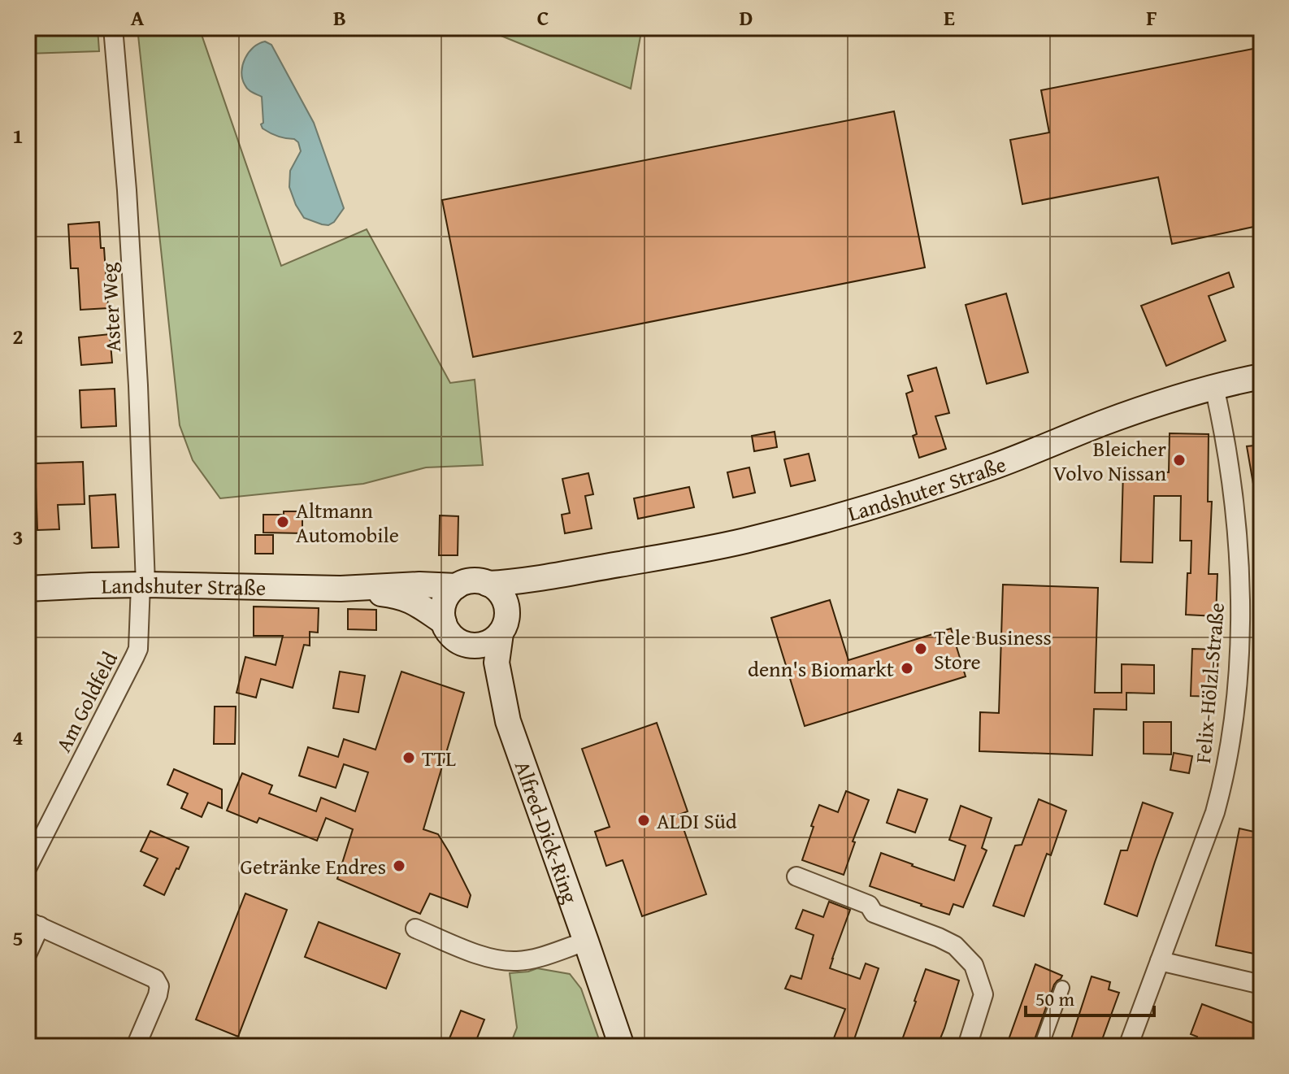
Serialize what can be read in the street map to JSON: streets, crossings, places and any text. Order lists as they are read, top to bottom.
{
  "streets": {
    "main road": ["Landshuter Straße", "Alfred-Dick-Ring"],
    "street": ["Aster Weg", "Felix-Hölzl-Straße", "Am Goldfeld"]
  },
  "crossings": [
    ["Aster Weg", "Landshuter Straße"],
    ["Aster Weg", "Am Goldfeld"],
    ["Landshuter Straße", "Felix-Hölzl-Straße"],
    ["Landshuter Straße", "Am Goldfeld"],
    ["Landshuter Straße", "Alfred-Dick-Ring"]
  ],
  "places": [
    "Bleicher Volvo Nissan",
    "Altmann Automobile",
    "Tele Business Store",
    "denn's Biomarkt",
    "TTL",
    "ALDI Süd",
    "Getränke Endres"
  ],
  "scale_bar": "50 m",
  "grid": {
    "columns": [
      "A",
      "B",
      "C",
      "D",
      "E",
      "F"
    ],
    "rows": [
      "1",
      "2",
      "3",
      "4",
      "5"
    ]
  }
}
